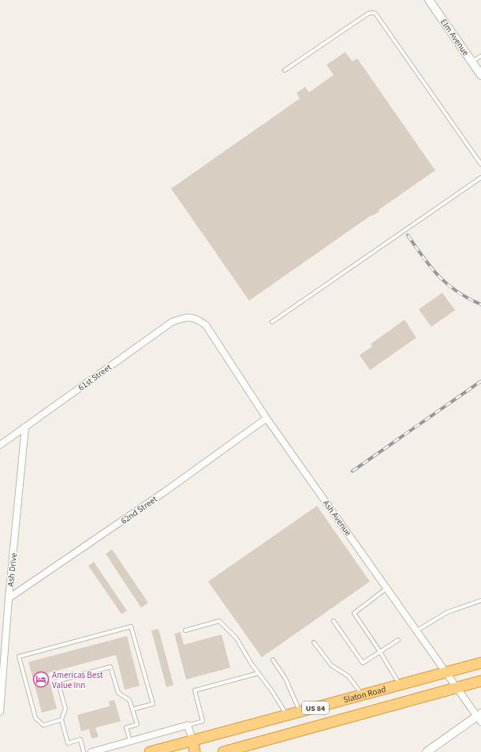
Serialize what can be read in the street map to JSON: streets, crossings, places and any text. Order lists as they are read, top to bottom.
{
  "streets": {
    "highway": ["Slaton Road", "US 84"],
    "street": [
      "Elm Avenue",
      "61st Street",
      "62nd Street",
      "Ash Avenue",
      "Ash Drive"
    ]
  },
  "crossings": [
    ["61st Street", "Ash Avenue"],
    ["61st Street", "Ash Drive"],
    ["62nd Street", "Ash Avenue"],
    ["62nd Street", "Ash Drive"],
    ["Ash Avenue", "Slaton Road"]
  ],
  "places": {
    "hotel": ["Americas Best Value Inn"]
  }
}
